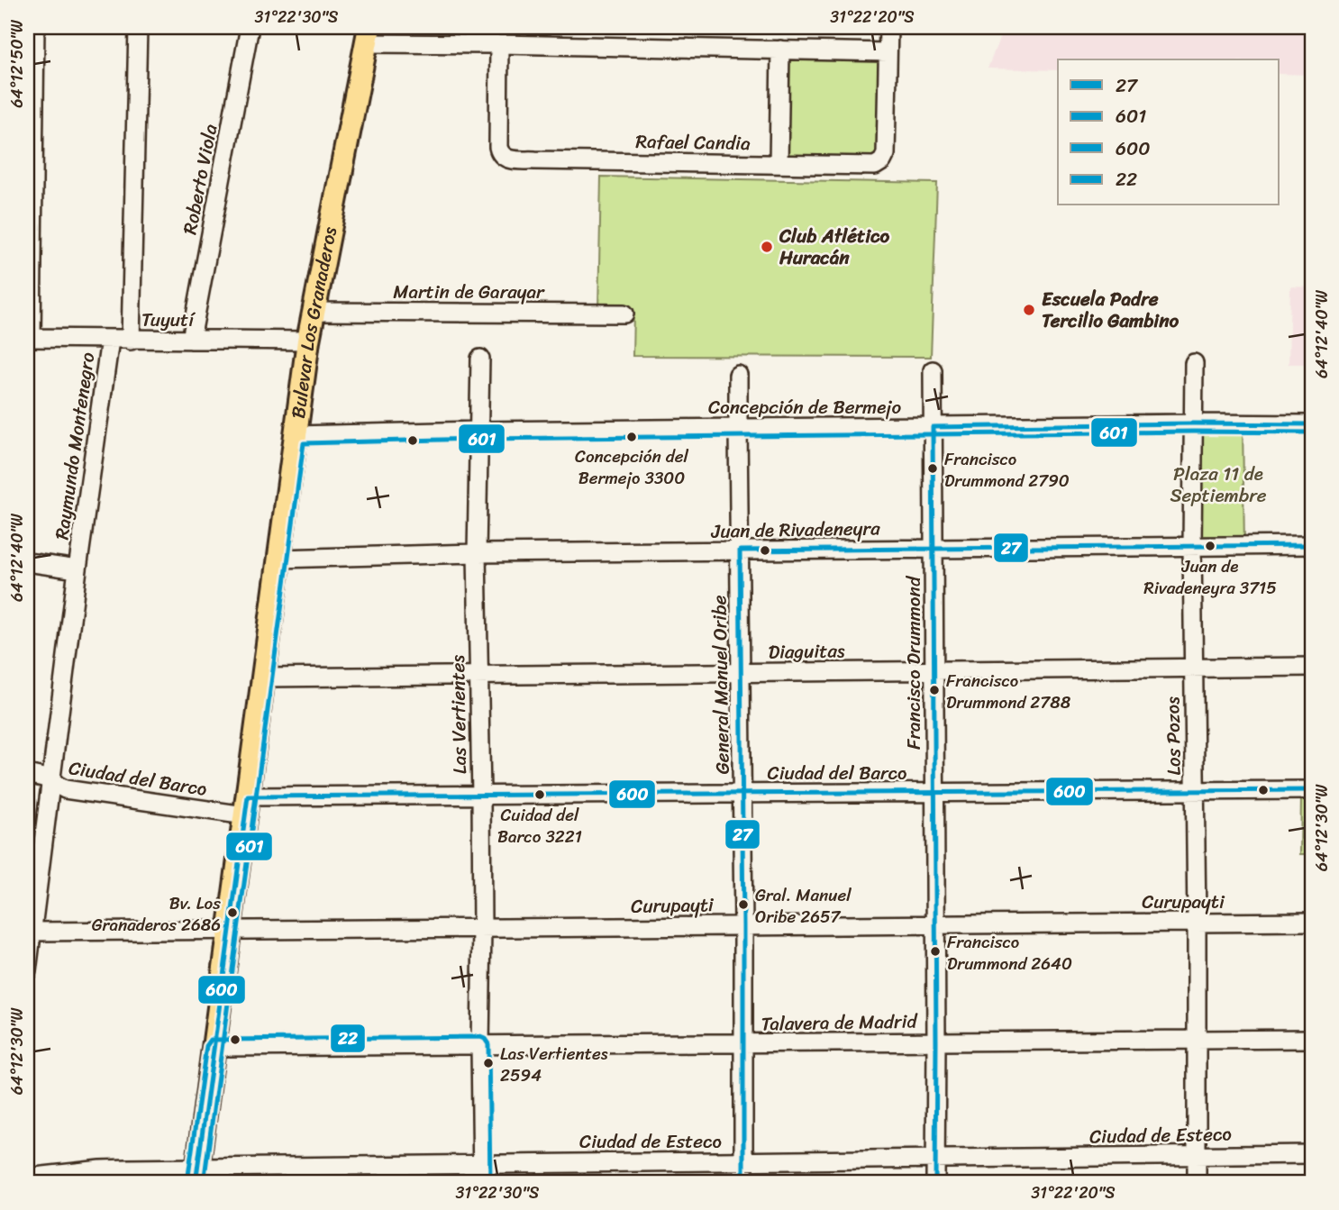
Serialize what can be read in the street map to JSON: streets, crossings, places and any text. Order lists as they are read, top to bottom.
{
  "streets": {
    "main road": ["Bulevar Los Granaderos"],
    "street": [
      "Rafael Candia",
      "Roberto Viola",
      "Martin de Garayar",
      "Tuyutí",
      "Concepción de Bermejo",
      "Raymundo Montenegro",
      "Juan de Rivadeneyra",
      "Diaguitas",
      "Francisco Drummond",
      "General Manuel Oribe",
      "Las Vertientes",
      "Los Pozos",
      "Ciudad del Barco",
      "Curupayti",
      "Talavera de Madrid",
      "Ciudad de Esteco"
    ]
  },
  "crossings": [
    ["Roberto Viola", "Tuyutí"],
    ["Martin de Garayar", "Bulevar Los Granaderos"],
    ["Tuyutí", "Bulevar Los Granaderos"],
    ["Tuyutí", "Raymundo Montenegro"],
    ["Bulevar Los Granaderos", "Concepción de Bermejo"],
    ["Bulevar Los Granaderos", "Juan de Rivadeneyra"],
    ["Bulevar Los Granaderos", "Diaguitas"],
    ["Bulevar Los Granaderos", "Ciudad del Barco"],
    ["Bulevar Los Granaderos", "Curupayti"],
    ["Bulevar Los Granaderos", "Talavera de Madrid"],
    ["Bulevar Los Granaderos", "Ciudad de Esteco"],
    ["Concepción de Bermejo", "Francisco Drummond"],
    ["Concepción de Bermejo", "General Manuel Oribe"],
    ["Concepción de Bermejo", "Las Vertientes"],
    ["Concepción de Bermejo", "Los Pozos"],
    ["Raymundo Montenegro", "Ciudad del Barco"],
    ["Raymundo Montenegro", "Curupayti"],
    ["Juan de Rivadeneyra", "Francisco Drummond"],
    ["Juan de Rivadeneyra", "General Manuel Oribe"],
    ["Juan de Rivadeneyra", "Las Vertientes"],
    ["Juan de Rivadeneyra", "Los Pozos"],
    ["Diaguitas", "Francisco Drummond"],
    ["Diaguitas", "General Manuel Oribe"],
    ["Diaguitas", "Las Vertientes"],
    ["Diaguitas", "Los Pozos"],
    ["Francisco Drummond", "Ciudad del Barco"],
    ["Francisco Drummond", "Curupayti"],
    ["Francisco Drummond", "Talavera de Madrid"],
    ["Francisco Drummond", "Ciudad de Esteco"],
    ["General Manuel Oribe", "Ciudad del Barco"],
    ["General Manuel Oribe", "Curupayti"],
    ["General Manuel Oribe", "Talavera de Madrid"],
    ["General Manuel Oribe", "Ciudad de Esteco"],
    ["Las Vertientes", "Ciudad del Barco"],
    ["Las Vertientes", "Curupayti"],
    ["Las Vertientes", "Talavera de Madrid"],
    ["Las Vertientes", "Ciudad de Esteco"],
    ["Los Pozos", "Ciudad del Barco"],
    ["Los Pozos", "Curupayti"],
    ["Los Pozos", "Talavera de Madrid"],
    ["Los Pozos", "Ciudad de Esteco"]
  ],
  "parks": ["Plaza 11 de Septiembre"],
  "places": [
    "Club Atlético Huracán",
    "Escuela Padre Tercilio Gambino",
    "Concepción del Bermejo 3300",
    "Francisco Drummond 2790",
    "Juan de Rivadeneyra 3715",
    "Francisco Drummond 2788",
    "Cuidad del Barco 3221",
    "Gral. Manuel Oribe 2657",
    "Bv. Los Granaderos 2686",
    "Francisco Drummond 2640",
    "Las Vertientes 2594"
  ],
  "lines": [
    "transit line 27",
    "transit line 601",
    "transit line 600",
    "transit line 22"
  ],
  "legend": [
    "27",
    "601",
    "600",
    "22"
  ],
  "coordinates": [
    "31°22'30\"S",
    "31°22'20\"S",
    "64°12'50\"W",
    "64°12'40\"W",
    "64°12'30\"W"
  ]
}
